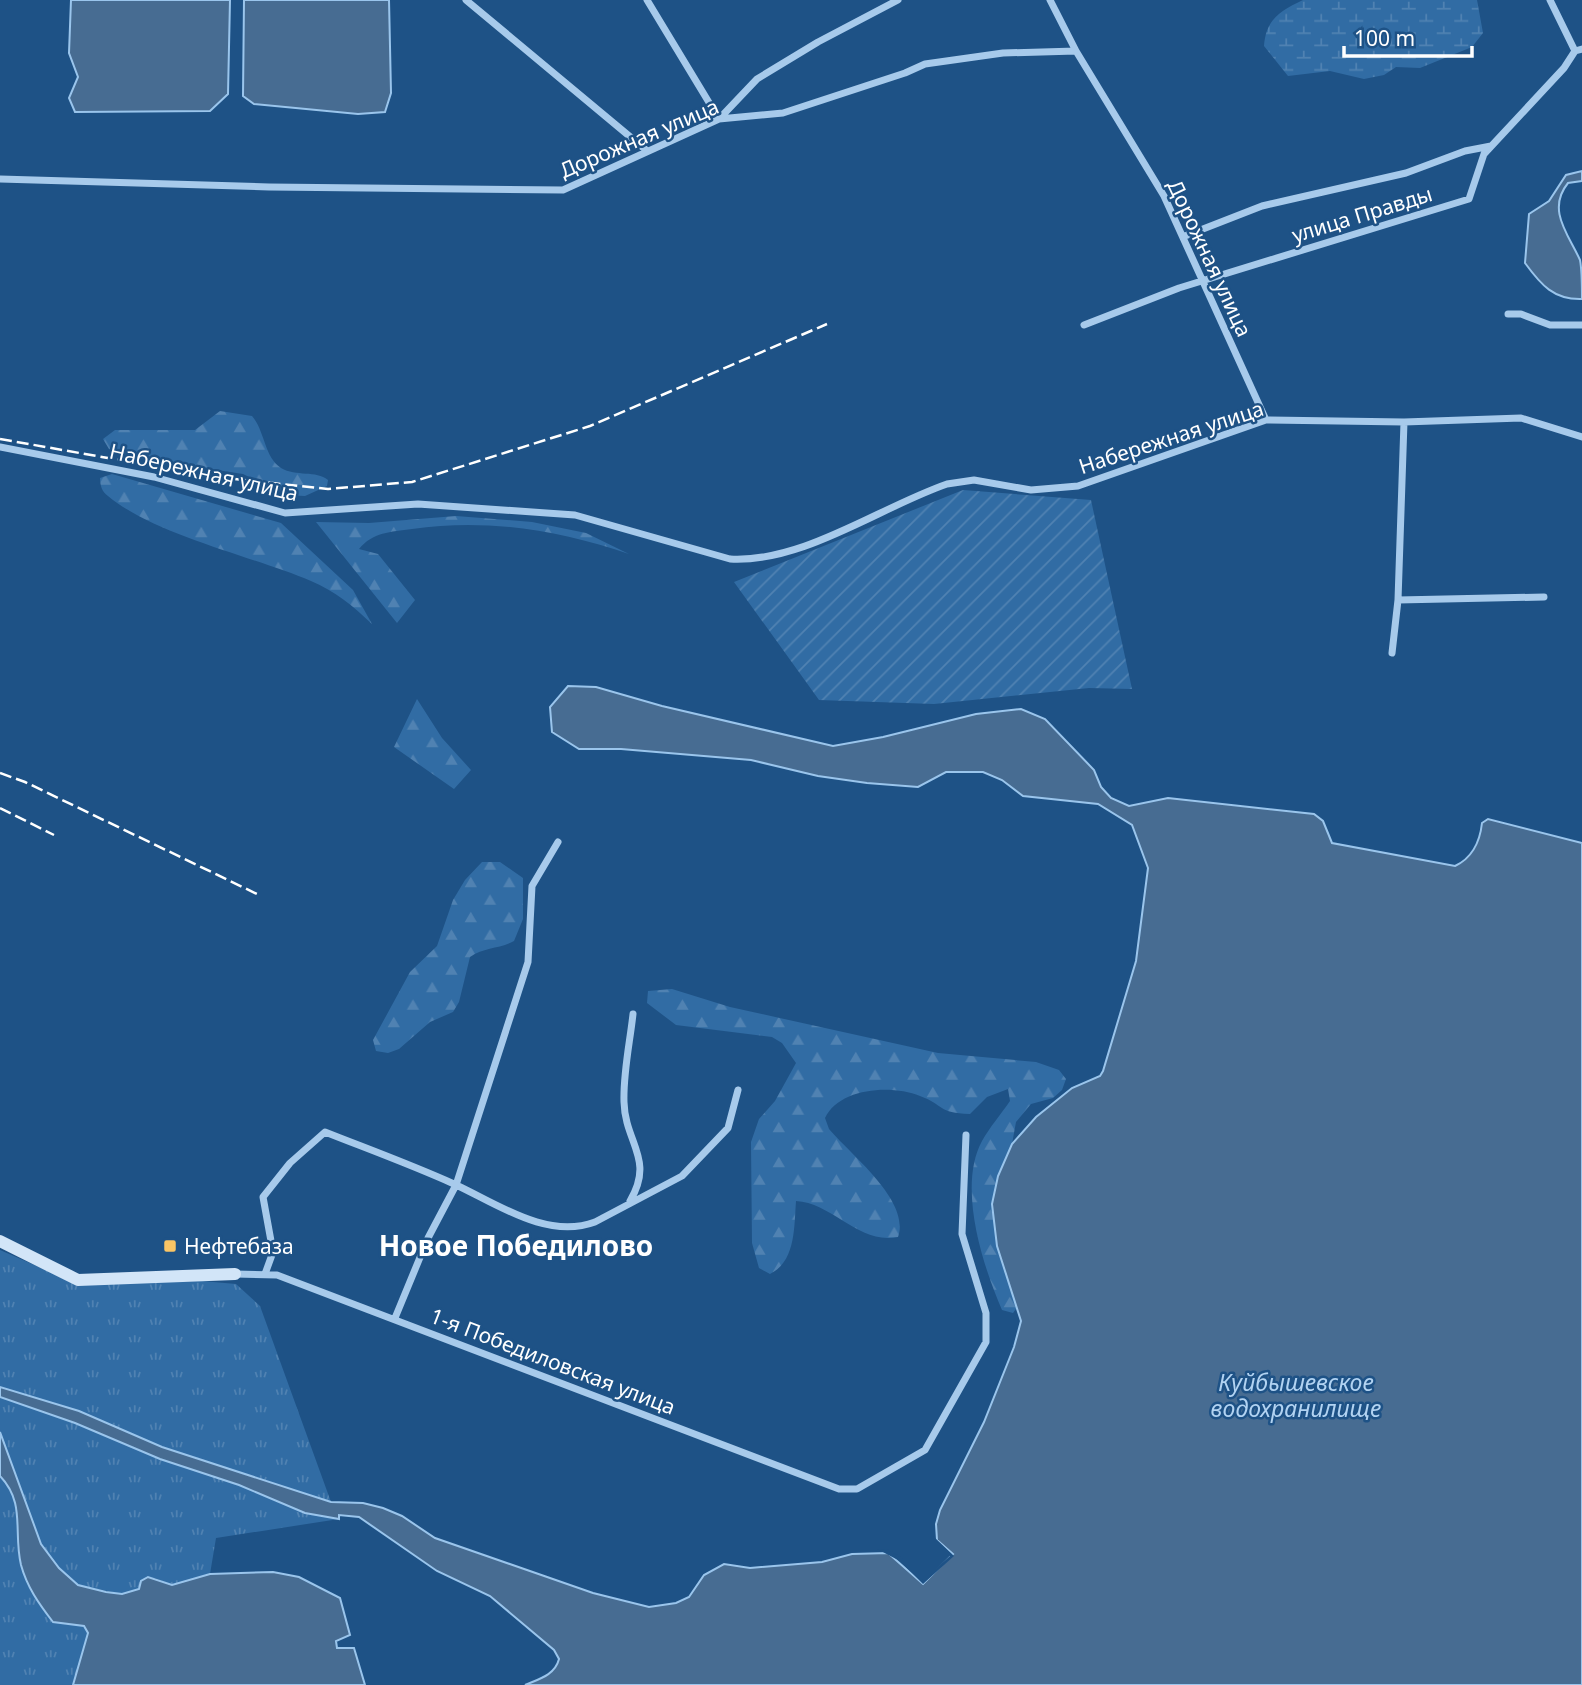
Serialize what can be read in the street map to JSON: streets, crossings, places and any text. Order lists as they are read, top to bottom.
{
  "streets": {
    "street": [
      "Дорожная улица",
      "улица Правды",
      "Набережная улица",
      "1-я Победиловская улица"
    ]
  },
  "crossings": [
    ["Дорожная улица", "улица Правды"],
    ["Дорожная улица", "Набережная улица"]
  ],
  "districts": ["Новое Победилово"],
  "water": ["Куйбышевское водохранилище"],
  "places": {
    "transit": ["Нефтебаза"]
  },
  "scale_bar": "100 m"
}
